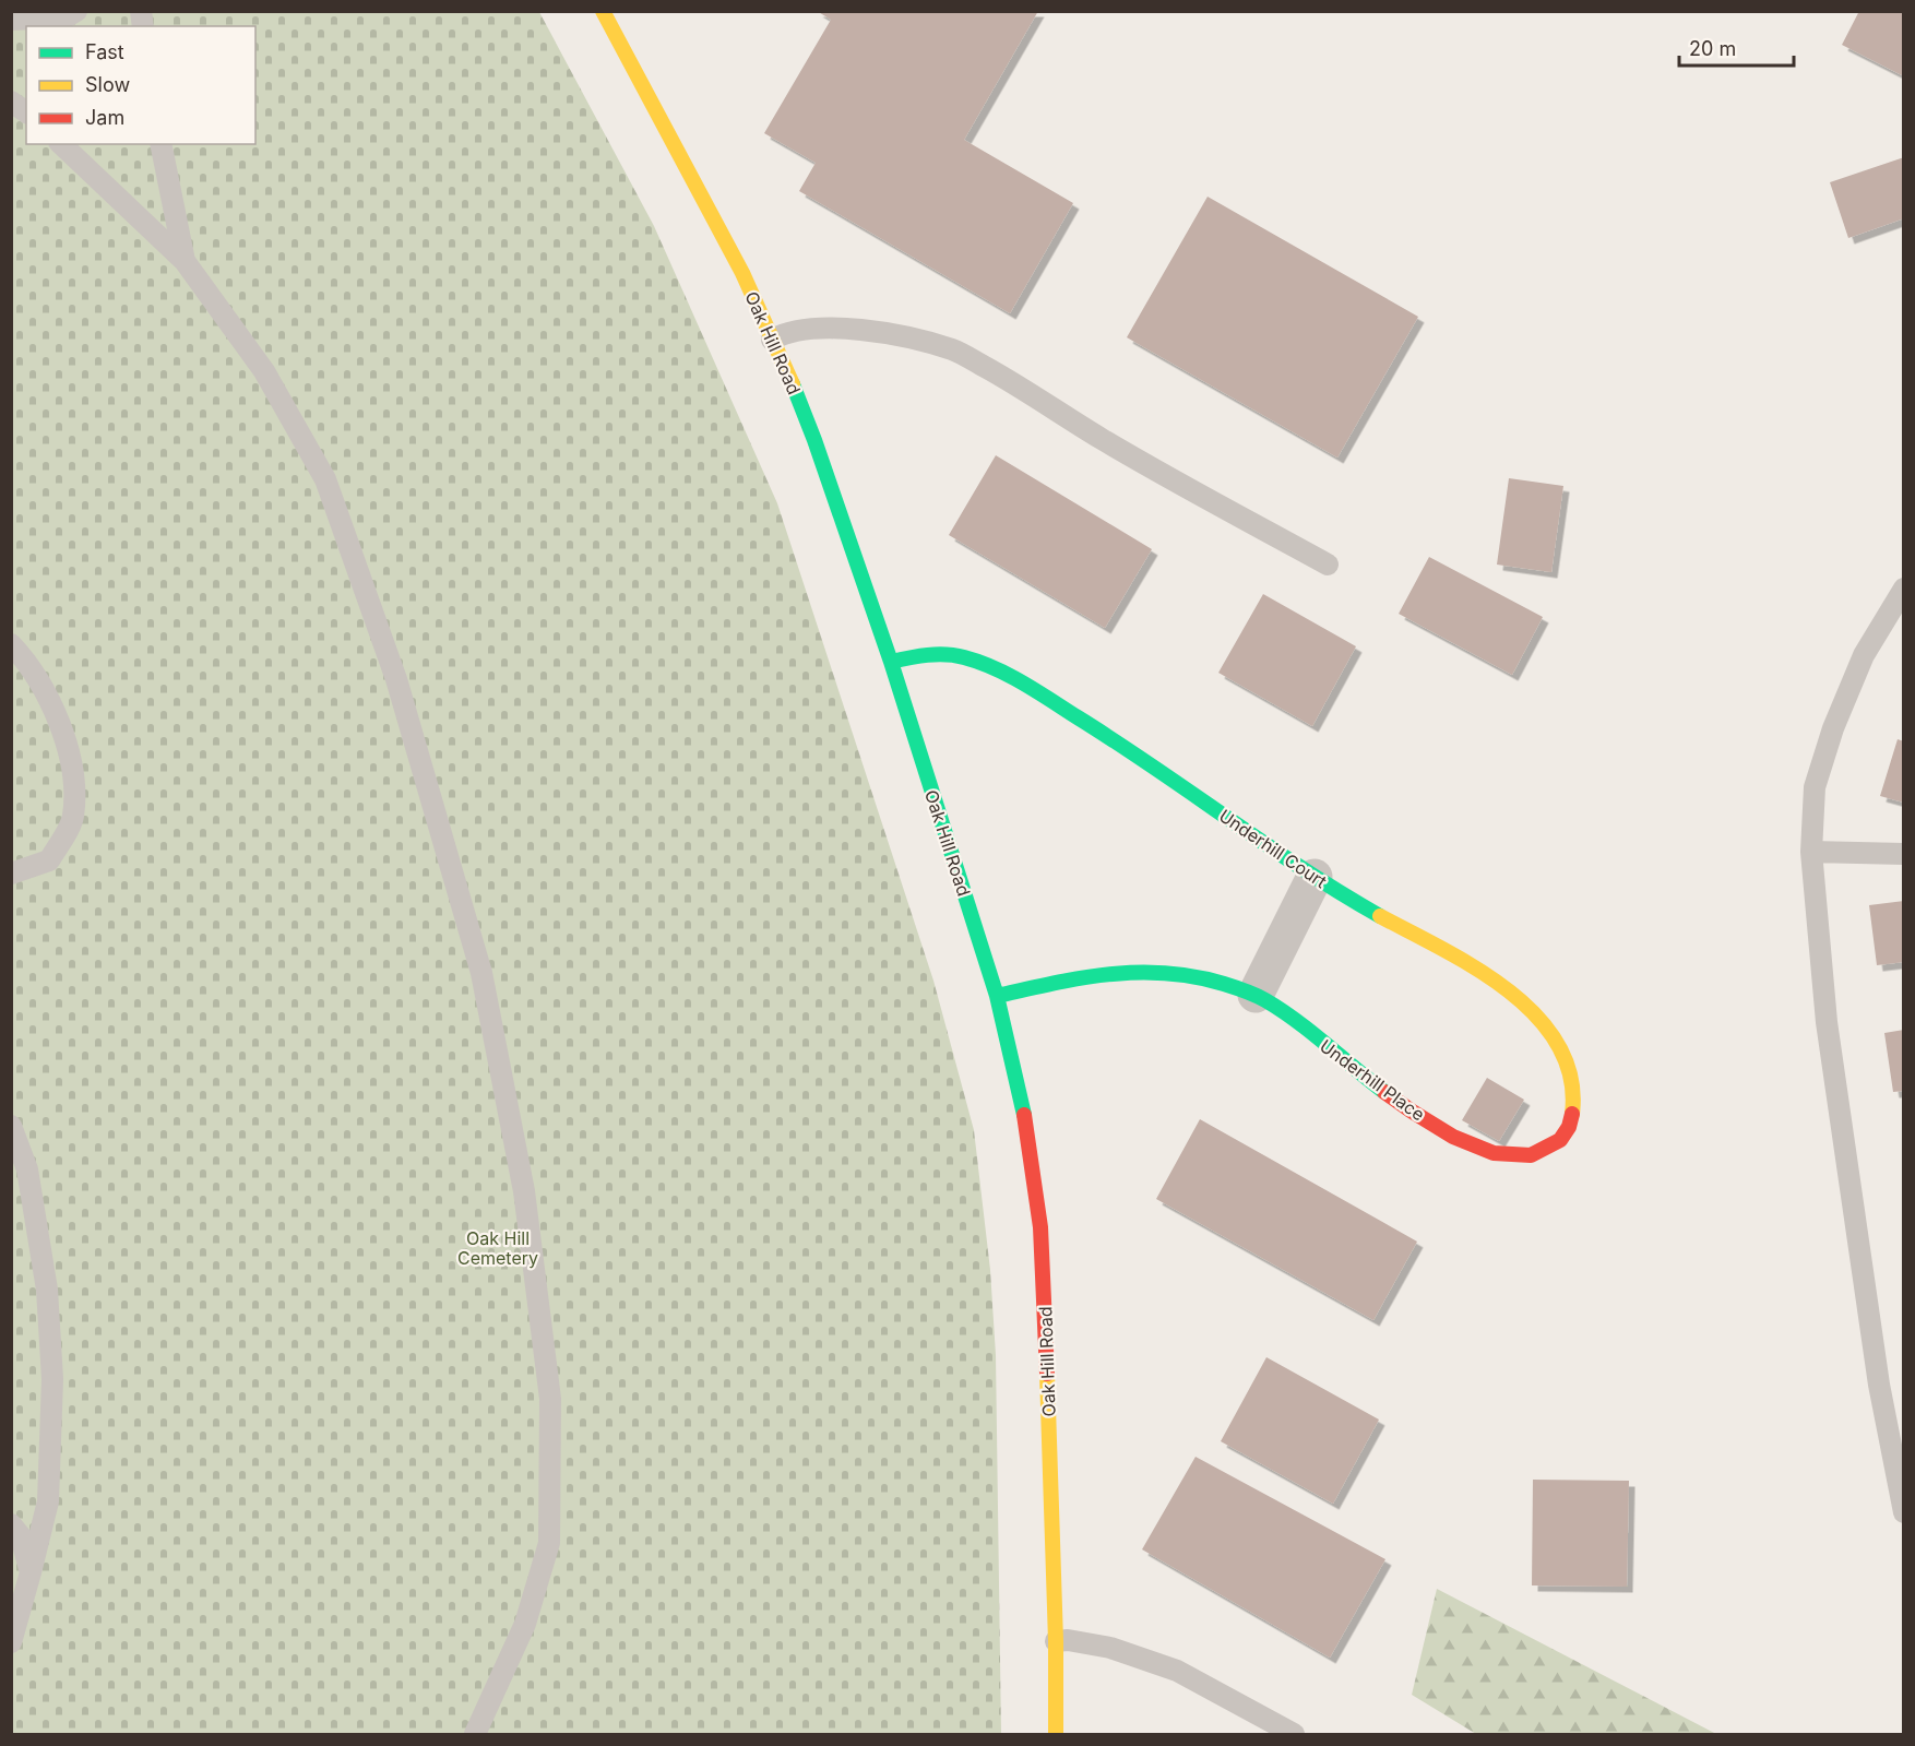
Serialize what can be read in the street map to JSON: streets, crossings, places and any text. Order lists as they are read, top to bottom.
{
  "streets": {
    "main road": ["Oak Hill Road", "Underhill Court", "Underhill Place"]
  },
  "crossings": [
    ["Oak Hill Road", "Underhill Court"],
    ["Oak Hill Road", "Underhill Place"],
    ["Underhill Court", "Underhill Place"]
  ],
  "parks": ["Oak Hill Cemetery"],
  "legend": ["Fast", "Slow", "Jam"],
  "scale_bar": "20 m"
}
